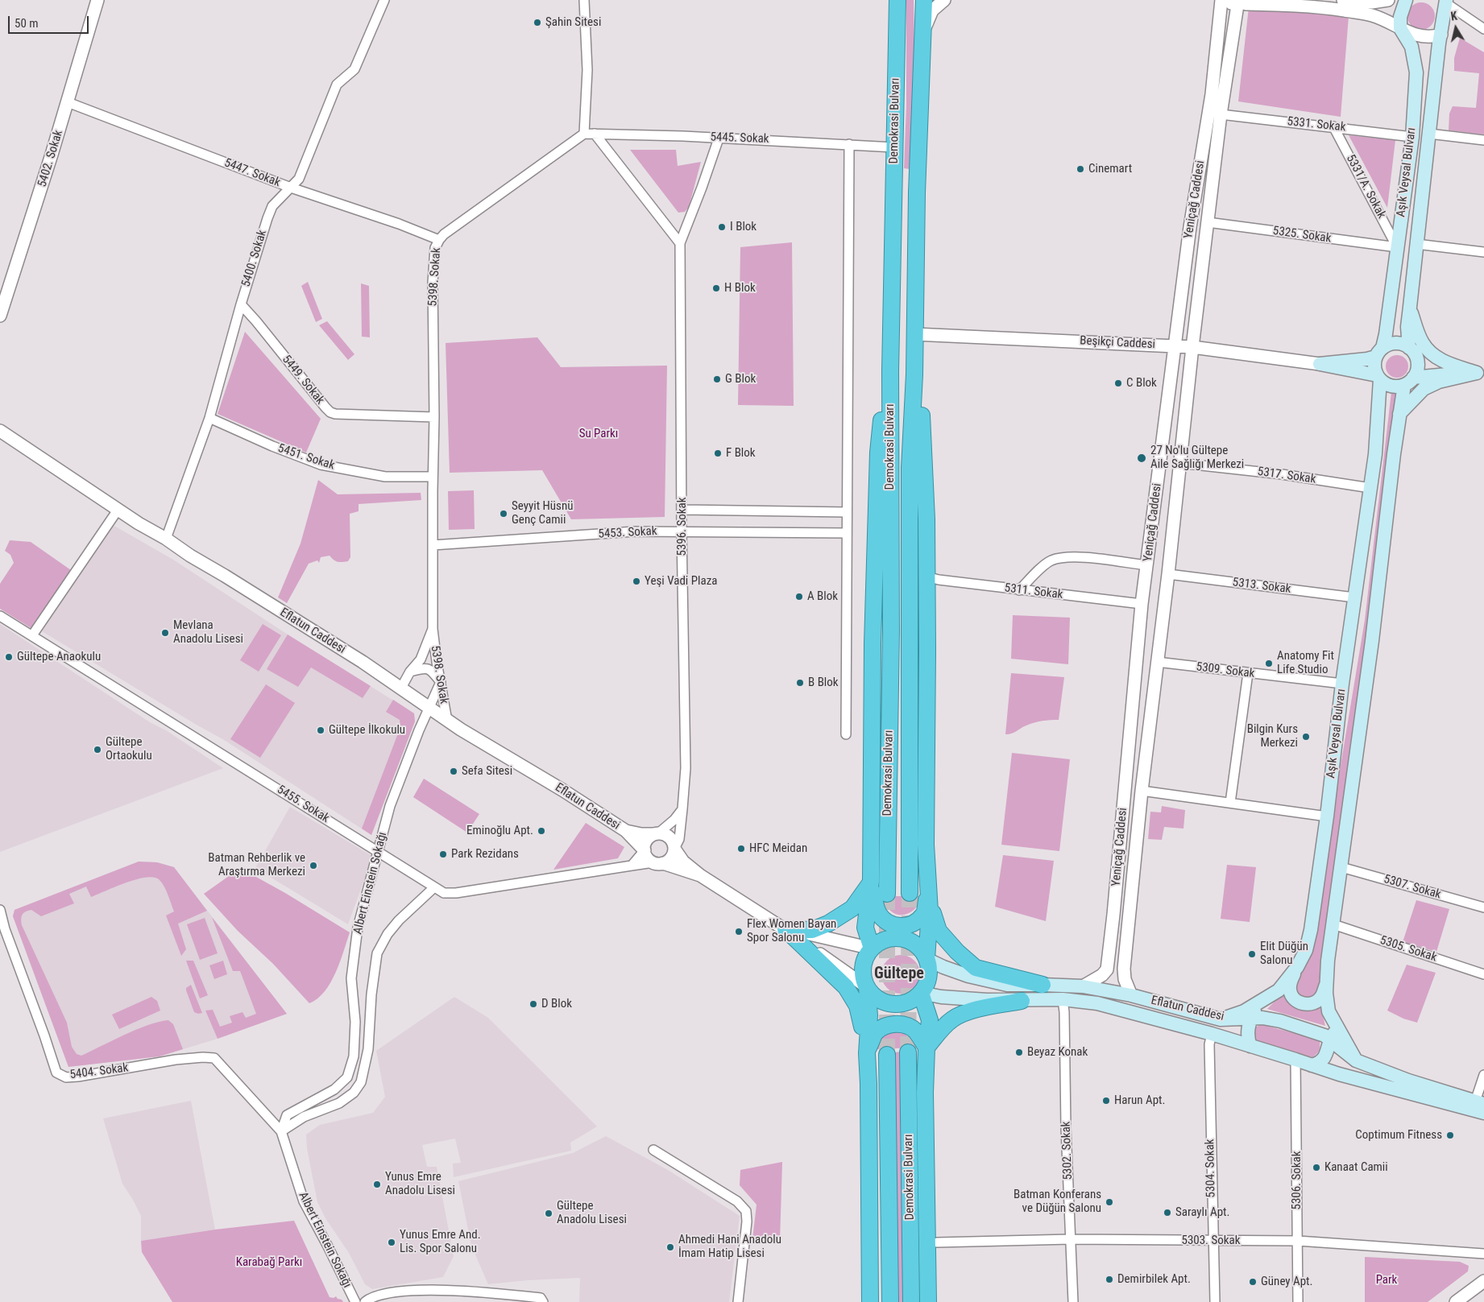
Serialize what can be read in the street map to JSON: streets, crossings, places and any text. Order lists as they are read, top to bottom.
{
  "streets": {
    "highway": ["Demokrasi Bulvarı"],
    "main road": ["Aşık Veysal Bulvarı", "Beşikçi Caddesi", "Eflatun Caddesi"],
    "street": [
      "5331. Sokak",
      "5445. Sokak",
      "5402. Sokak",
      "5447. Sokak",
      "5331/A. Sokak",
      "Yeniçağ Caddesi",
      "5325. Sokak",
      "5400. Sokak",
      "5398. Sokak",
      "5449. Sokak",
      "5451. Sokak",
      "5317. Sokak",
      "5396. Sokak",
      "5453. Sokak",
      "5313. Sokak",
      "5311. Sokak",
      "5309. Sokak",
      "5455. Sokak",
      "Albert Einstein Sokağı",
      "5307. Sokak",
      "5305. Sokak",
      "5404. Sokak",
      "5302. Sokak",
      "5304. Sokak",
      "5306. Sokak",
      "5303. Sokak"
    ]
  },
  "crossings": [
    ["Demokrasi Bulvarı", "5445. Sokak"],
    ["Demokrasi Bulvarı", "Beşikçi Caddesi"],
    ["5331. Sokak", "Aşık Veysal Bulvarı"],
    ["5331. Sokak", "5331/A. Sokak"],
    ["5331. Sokak", "Yeniçağ Caddesi"],
    ["5445. Sokak", "5398. Sokak"],
    ["5402. Sokak", "5447. Sokak"],
    ["Aşık Veysal Bulvarı", "5331/A. Sokak"],
    ["Aşık Veysal Bulvarı", "5325. Sokak"],
    ["Aşık Veysal Bulvarı", "Beşikçi Caddesi"],
    ["Aşık Veysal Bulvarı", "5317. Sokak"],
    ["Aşık Veysal Bulvarı", "5313. Sokak"],
    ["Aşık Veysal Bulvarı", "Eflatun Caddesi"],
    ["Aşık Veysal Bulvarı", "5309. Sokak"],
    ["Aşık Veysal Bulvarı", "5307. Sokak"],
    ["Aşık Veysal Bulvarı", "5305. Sokak"],
    ["5447. Sokak", "5400. Sokak"],
    ["5447. Sokak", "5398. Sokak"],
    ["5331/A. Sokak", "5325. Sokak"],
    ["Yeniçağ Caddesi", "5325. Sokak"],
    ["Yeniçağ Caddesi", "Beşikçi Caddesi"],
    ["Yeniçağ Caddesi", "5317. Sokak"],
    ["Yeniçağ Caddesi", "5313. Sokak"],
    ["Yeniçağ Caddesi", "5311. Sokak"],
    ["Yeniçağ Caddesi", "Eflatun Caddesi"],
    ["Yeniçağ Caddesi", "5309. Sokak"],
    ["5400. Sokak", "5449. Sokak"],
    ["5400. Sokak", "5451. Sokak"],
    ["5400. Sokak", "Eflatun Caddesi"],
    ["5398. Sokak", "5449. Sokak"],
    ["5398. Sokak", "5451. Sokak"],
    ["5398. Sokak", "5453. Sokak"],
    ["5398. Sokak", "Eflatun Caddesi"],
    ["5398. Sokak", "Albert Einstein Sokağı"],
    ["5396. Sokak", "5453. Sokak"],
    ["5396. Sokak", "5455. Sokak"],
    ["Eflatun Caddesi", "Albert Einstein Sokağı"],
    ["Eflatun Caddesi", "5302. Sokak"],
    ["Eflatun Caddesi", "5304. Sokak"],
    ["Eflatun Caddesi", "5306. Sokak"],
    ["5455. Sokak", "Albert Einstein Sokağı"],
    ["Albert Einstein Sokağı", "5404. Sokak"],
    ["5302. Sokak", "5303. Sokak"],
    ["5304. Sokak", "5303. Sokak"],
    ["5306. Sokak", "5303. Sokak"]
  ],
  "districts": ["Gültepe"],
  "parks": ["Su Parkı", "Karabağ Parkı", "Park"],
  "places": [
    "Şahin Sitesi",
    "Cinemart",
    "I Blok",
    "H Blok",
    "G Blok",
    "C Blok",
    "F Blok",
    "27 No'lu Gültepe Aile Sağlığı Merkezi",
    "Seyyit Hüsnü Genç Camii",
    "Yeşi Vadi Plaza",
    "A Blok",
    "Mevlana Anadolu Lisesi",
    "Gültepe Anaokulu",
    "Anatomy Fit Life Studio",
    "B Blok",
    "Gültepe İlkokulu",
    "Bilgin Kurs Merkezi",
    "Gültepe Ortaokulu",
    "Sefa Sitesi",
    "Eminoğlu Apt.",
    "HFC Meidan",
    "Park Rezidans",
    "Batman Rehberlik ve Araştırma Merkezi",
    "Flex Women Bayan Spor Salonu",
    "Elit Düğün Salonu",
    "D Blok",
    "Beyaz Konak",
    "Harun Apt.",
    "Coptimum Fitness",
    "Kanaat Camii",
    "Yunus Emre Anadolu Lisesi",
    "Batman Konferans ve Düğün Salonu",
    "Saraylı Apt.",
    "Gültepe Anadolu Lisesi",
    "Yunus Emre And. Lis. Spor Salonu",
    "Ahmedi Hani Anadolu İmam Hatip Lisesi",
    "Demirbilek Apt.",
    "Güney Apt."
  ],
  "scale_bar": "50 m",
  "north": "top"
}
